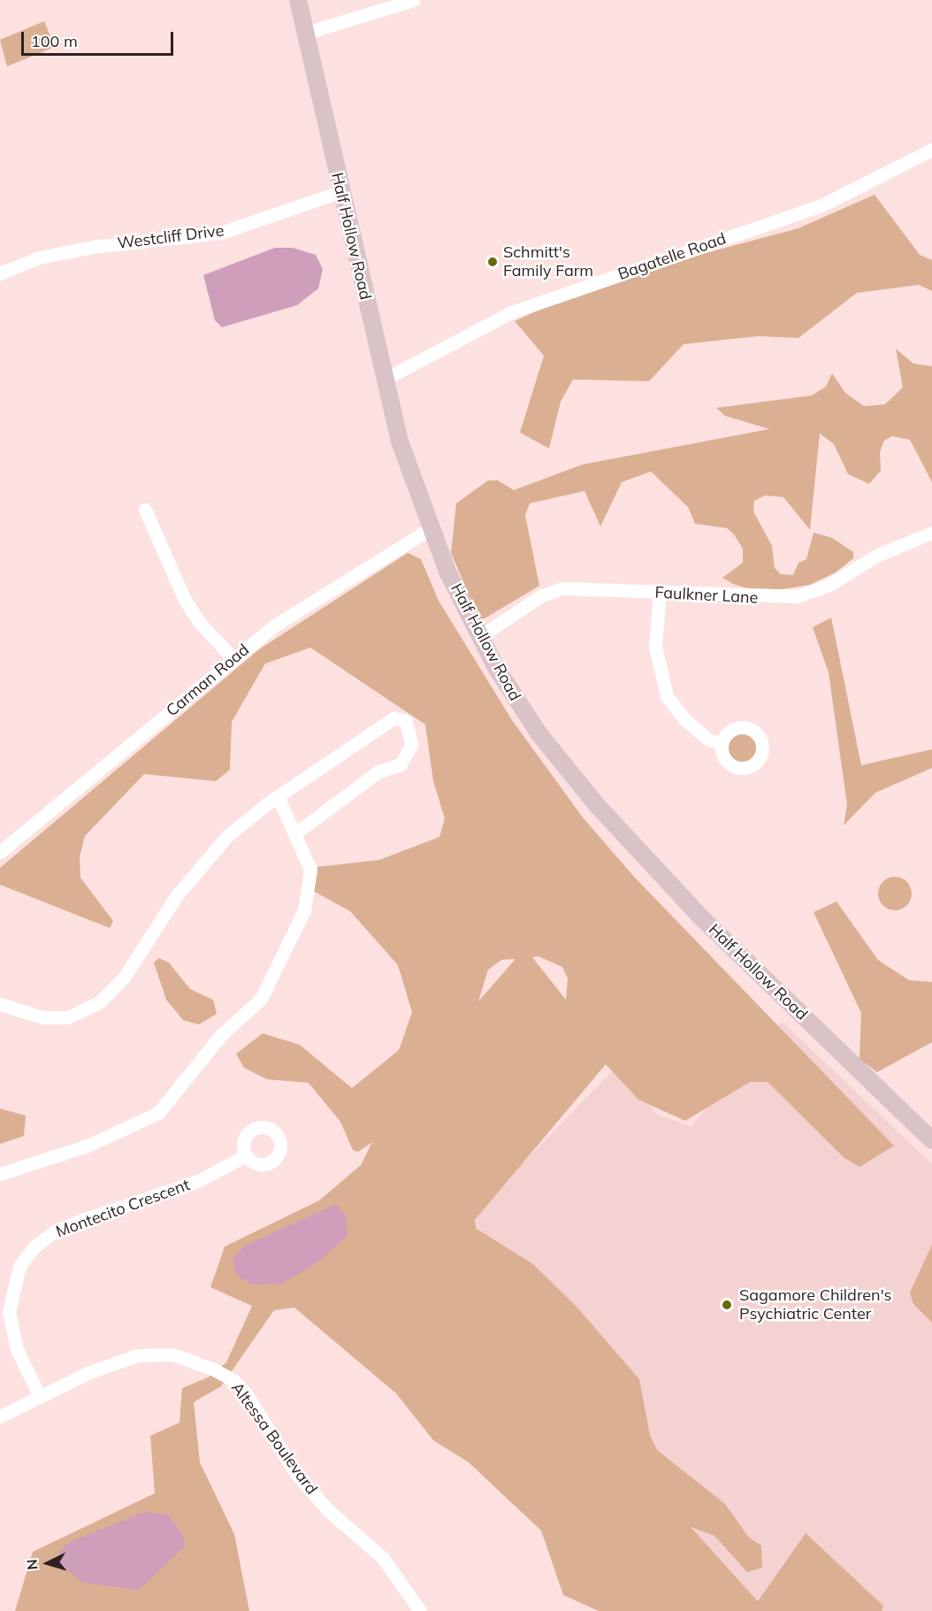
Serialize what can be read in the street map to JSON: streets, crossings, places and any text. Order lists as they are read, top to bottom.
{
  "streets": {
    "main road": ["Half Hollow Road"],
    "street": [
      "Westcliff Drive",
      "Bagatelle Road",
      "Faulkner Lane",
      "Carman Road",
      "Montecito Crescent",
      "Altessa Boulevard"
    ]
  },
  "crossings": [
    ["Half Hollow Road", "Westcliff Drive"],
    ["Half Hollow Road", "Bagatelle Road"],
    ["Half Hollow Road", "Faulkner Lane"],
    ["Half Hollow Road", "Carman Road"],
    ["Montecito Crescent", "Altessa Boulevard"]
  ],
  "places": ["Schmitt's Family Farm", "Sagamore Children's Psychiatric Center"],
  "scale_bar": "100 m",
  "north": "left"
}
